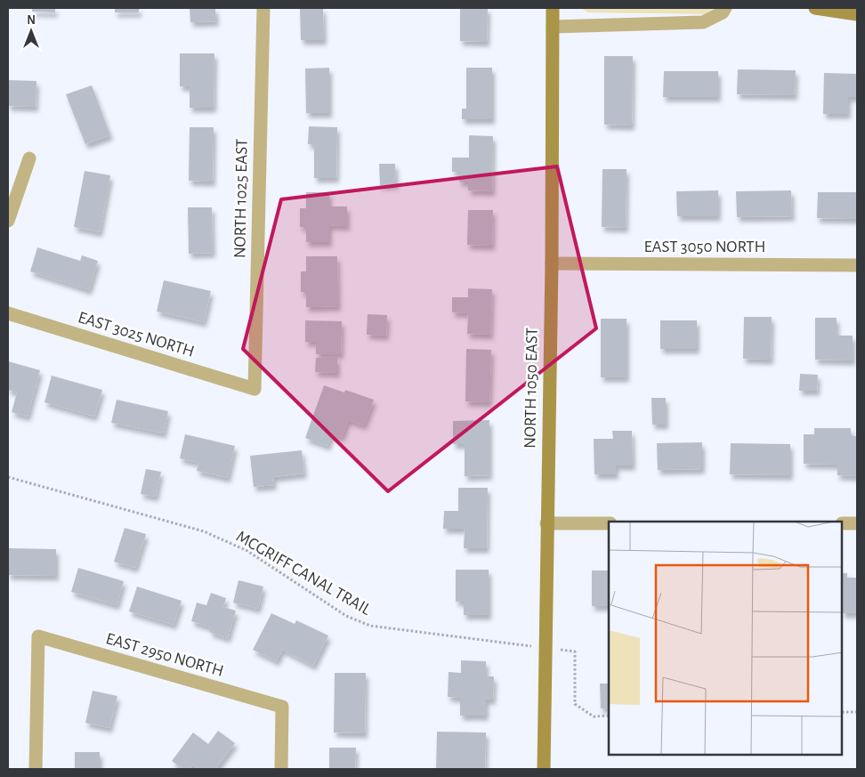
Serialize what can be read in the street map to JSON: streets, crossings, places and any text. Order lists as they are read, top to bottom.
{
  "streets": {
    "main road": ["NORTH 1050 EAST"],
    "street": [
      "NORTH 1025 EAST",
      "EAST 3050 NORTH",
      "EAST 3025 NORTH",
      "EAST 2950 NORTH"
    ],
    "path": ["MCGRIFF CANAL TRAIL"]
  },
  "crossings": [
    ["NORTH 1025 EAST", "EAST 3025 NORTH"],
    ["EAST 3050 NORTH", "NORTH 1050 EAST"]
  ],
  "north": "top"
}
